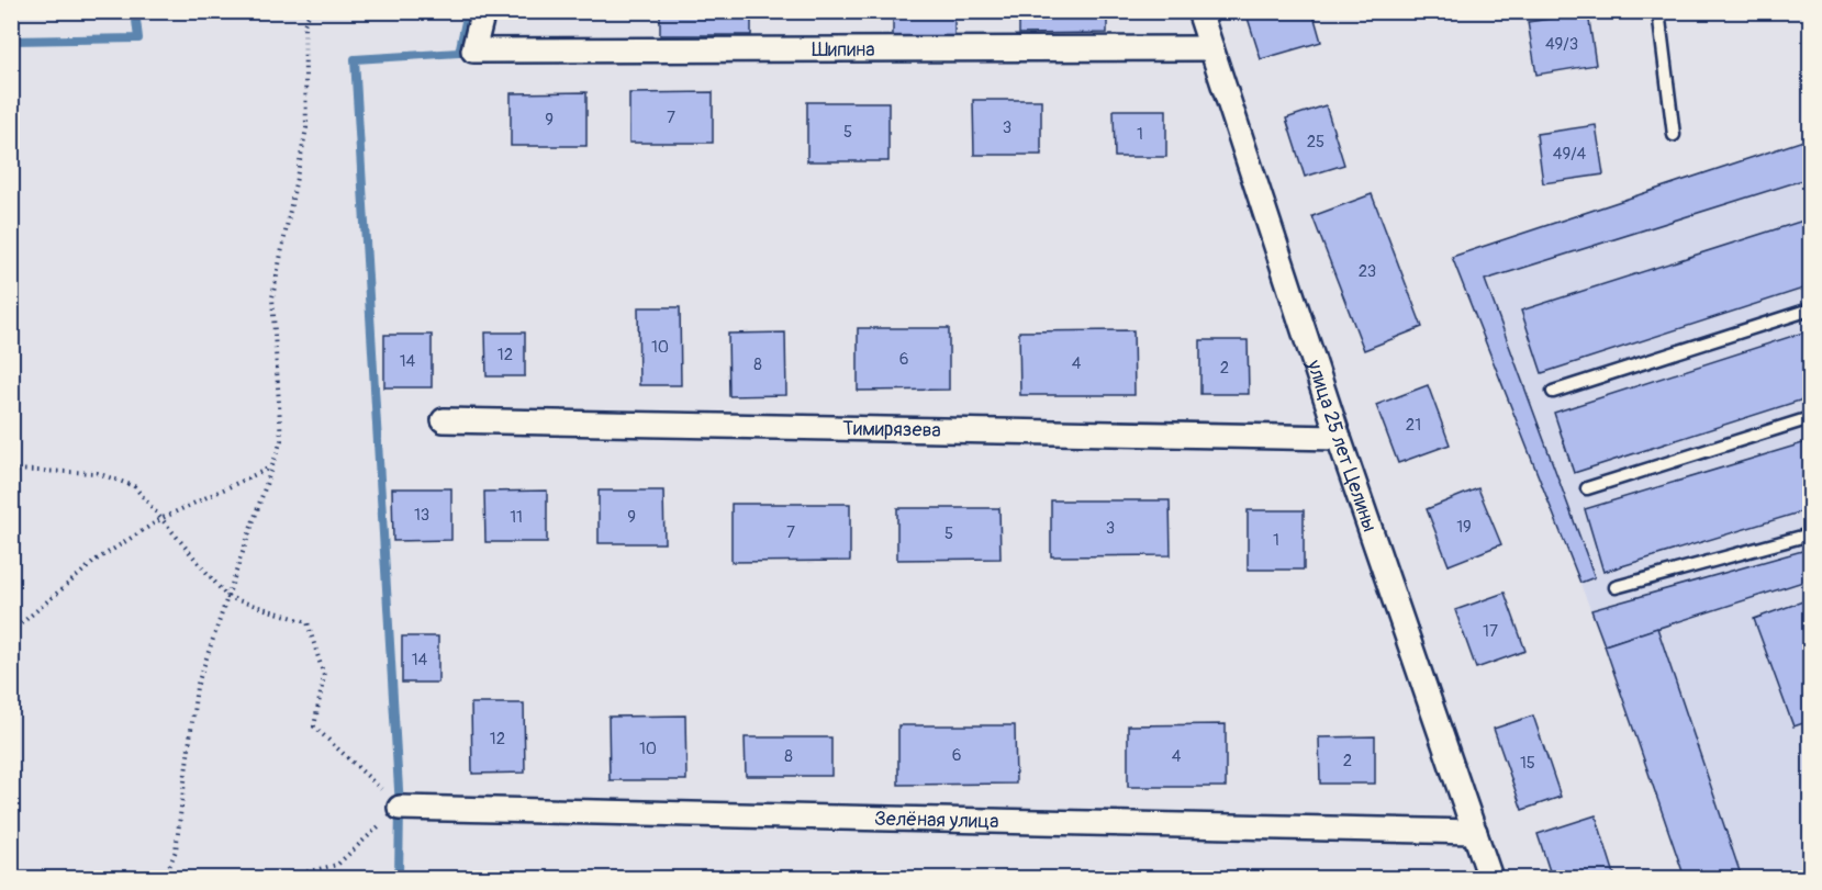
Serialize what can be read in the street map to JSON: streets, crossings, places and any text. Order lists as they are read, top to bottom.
{
  "streets": {
    "street": [
      "Шипина",
      "Тимирязева",
      "улица 25 лет Целины",
      "Зелёная улица"
    ]
  },
  "crossings": [
    ["Шипина", "улица 25 лет Целины"],
    ["Тимирязева", "улица 25 лет Целины"],
    ["улица 25 лет Целины", "Зелёная улица"]
  ],
  "house_numbers": [
    "49/3",
    "7",
    "9",
    "3",
    "5",
    "1",
    "25",
    "49/4",
    "23",
    "10",
    "12",
    "6",
    "14",
    "4",
    "8",
    "2",
    "21",
    "13",
    "11",
    "9",
    "19",
    "3",
    "7",
    "5",
    "1",
    "17",
    "14",
    "12",
    "10",
    "6",
    "8",
    "4",
    "2",
    "15"
  ]
}
